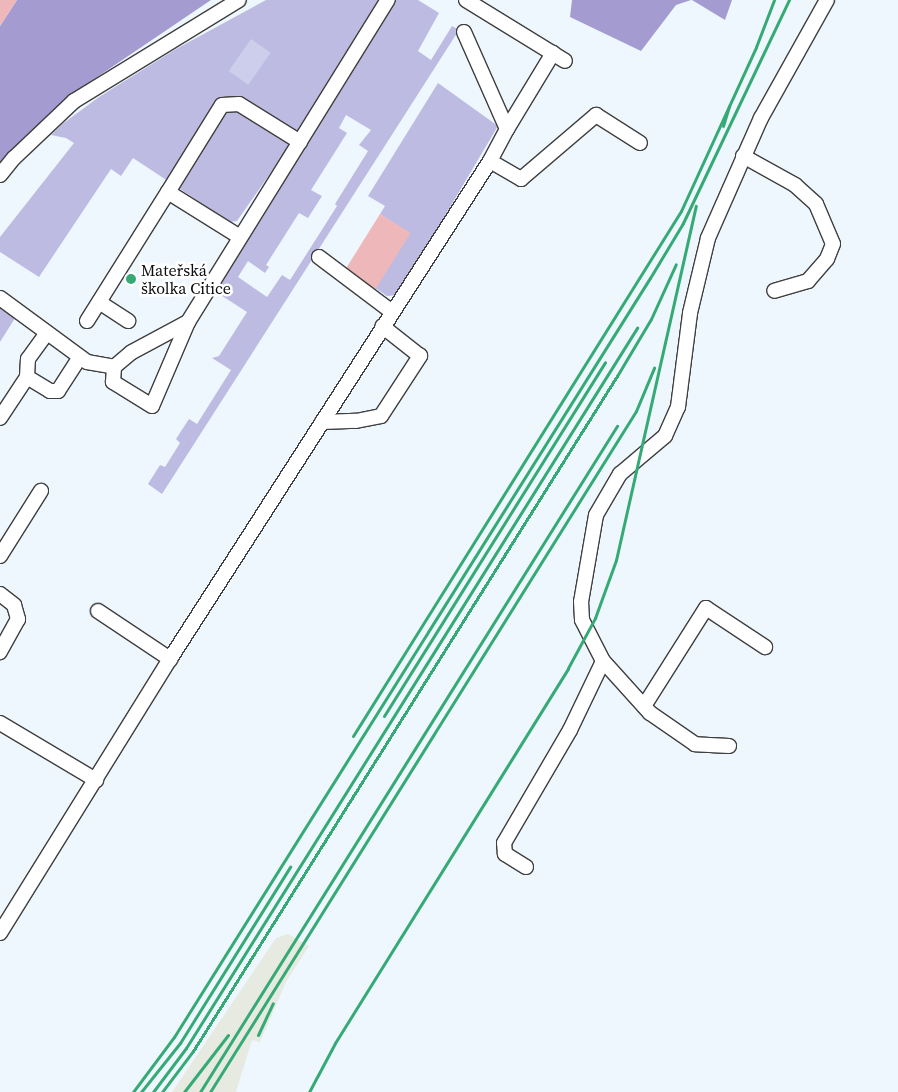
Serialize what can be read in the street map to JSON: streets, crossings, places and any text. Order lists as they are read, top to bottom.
{
  "places": ["Mateřská školka Citice"]
}
